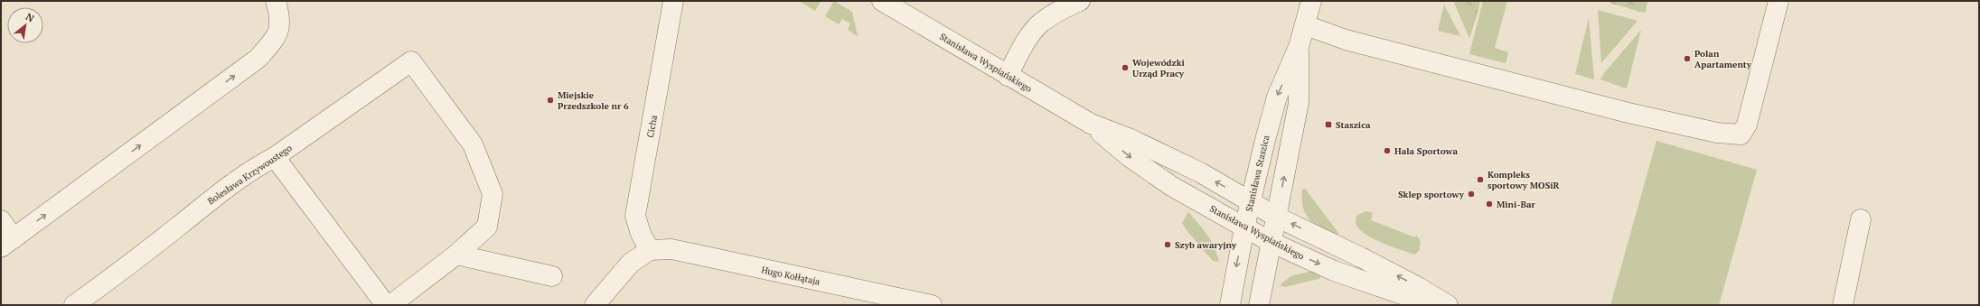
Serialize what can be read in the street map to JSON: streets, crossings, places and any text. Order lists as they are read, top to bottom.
{
  "streets": {
    "street": [
      "Stanisława Wyspiańskiego",
      "Cicha",
      "Stanisława Staszica",
      "Bolesława Krzywoustego",
      "Hugo Kołłątaja"
    ]
  },
  "crossings": [
    ["Stanisława Wyspiańskiego", "Stanisława Staszica"],
    ["Cicha", "Hugo Kołłątaja"]
  ],
  "places": {
    "other": [
      "Polan Apartamenty",
      "Wojewódzki Urząd Pracy",
      "Miejskie Przedszkole nr 6",
      "Hala Sportowa",
      "Kompleks sportowy MOSiR",
      "Sklep sportowy",
      "Mini-Bar",
      "Szyb awaryjny"
    ],
    "transit": ["Staszica"]
  },
  "north": "top right"
}
